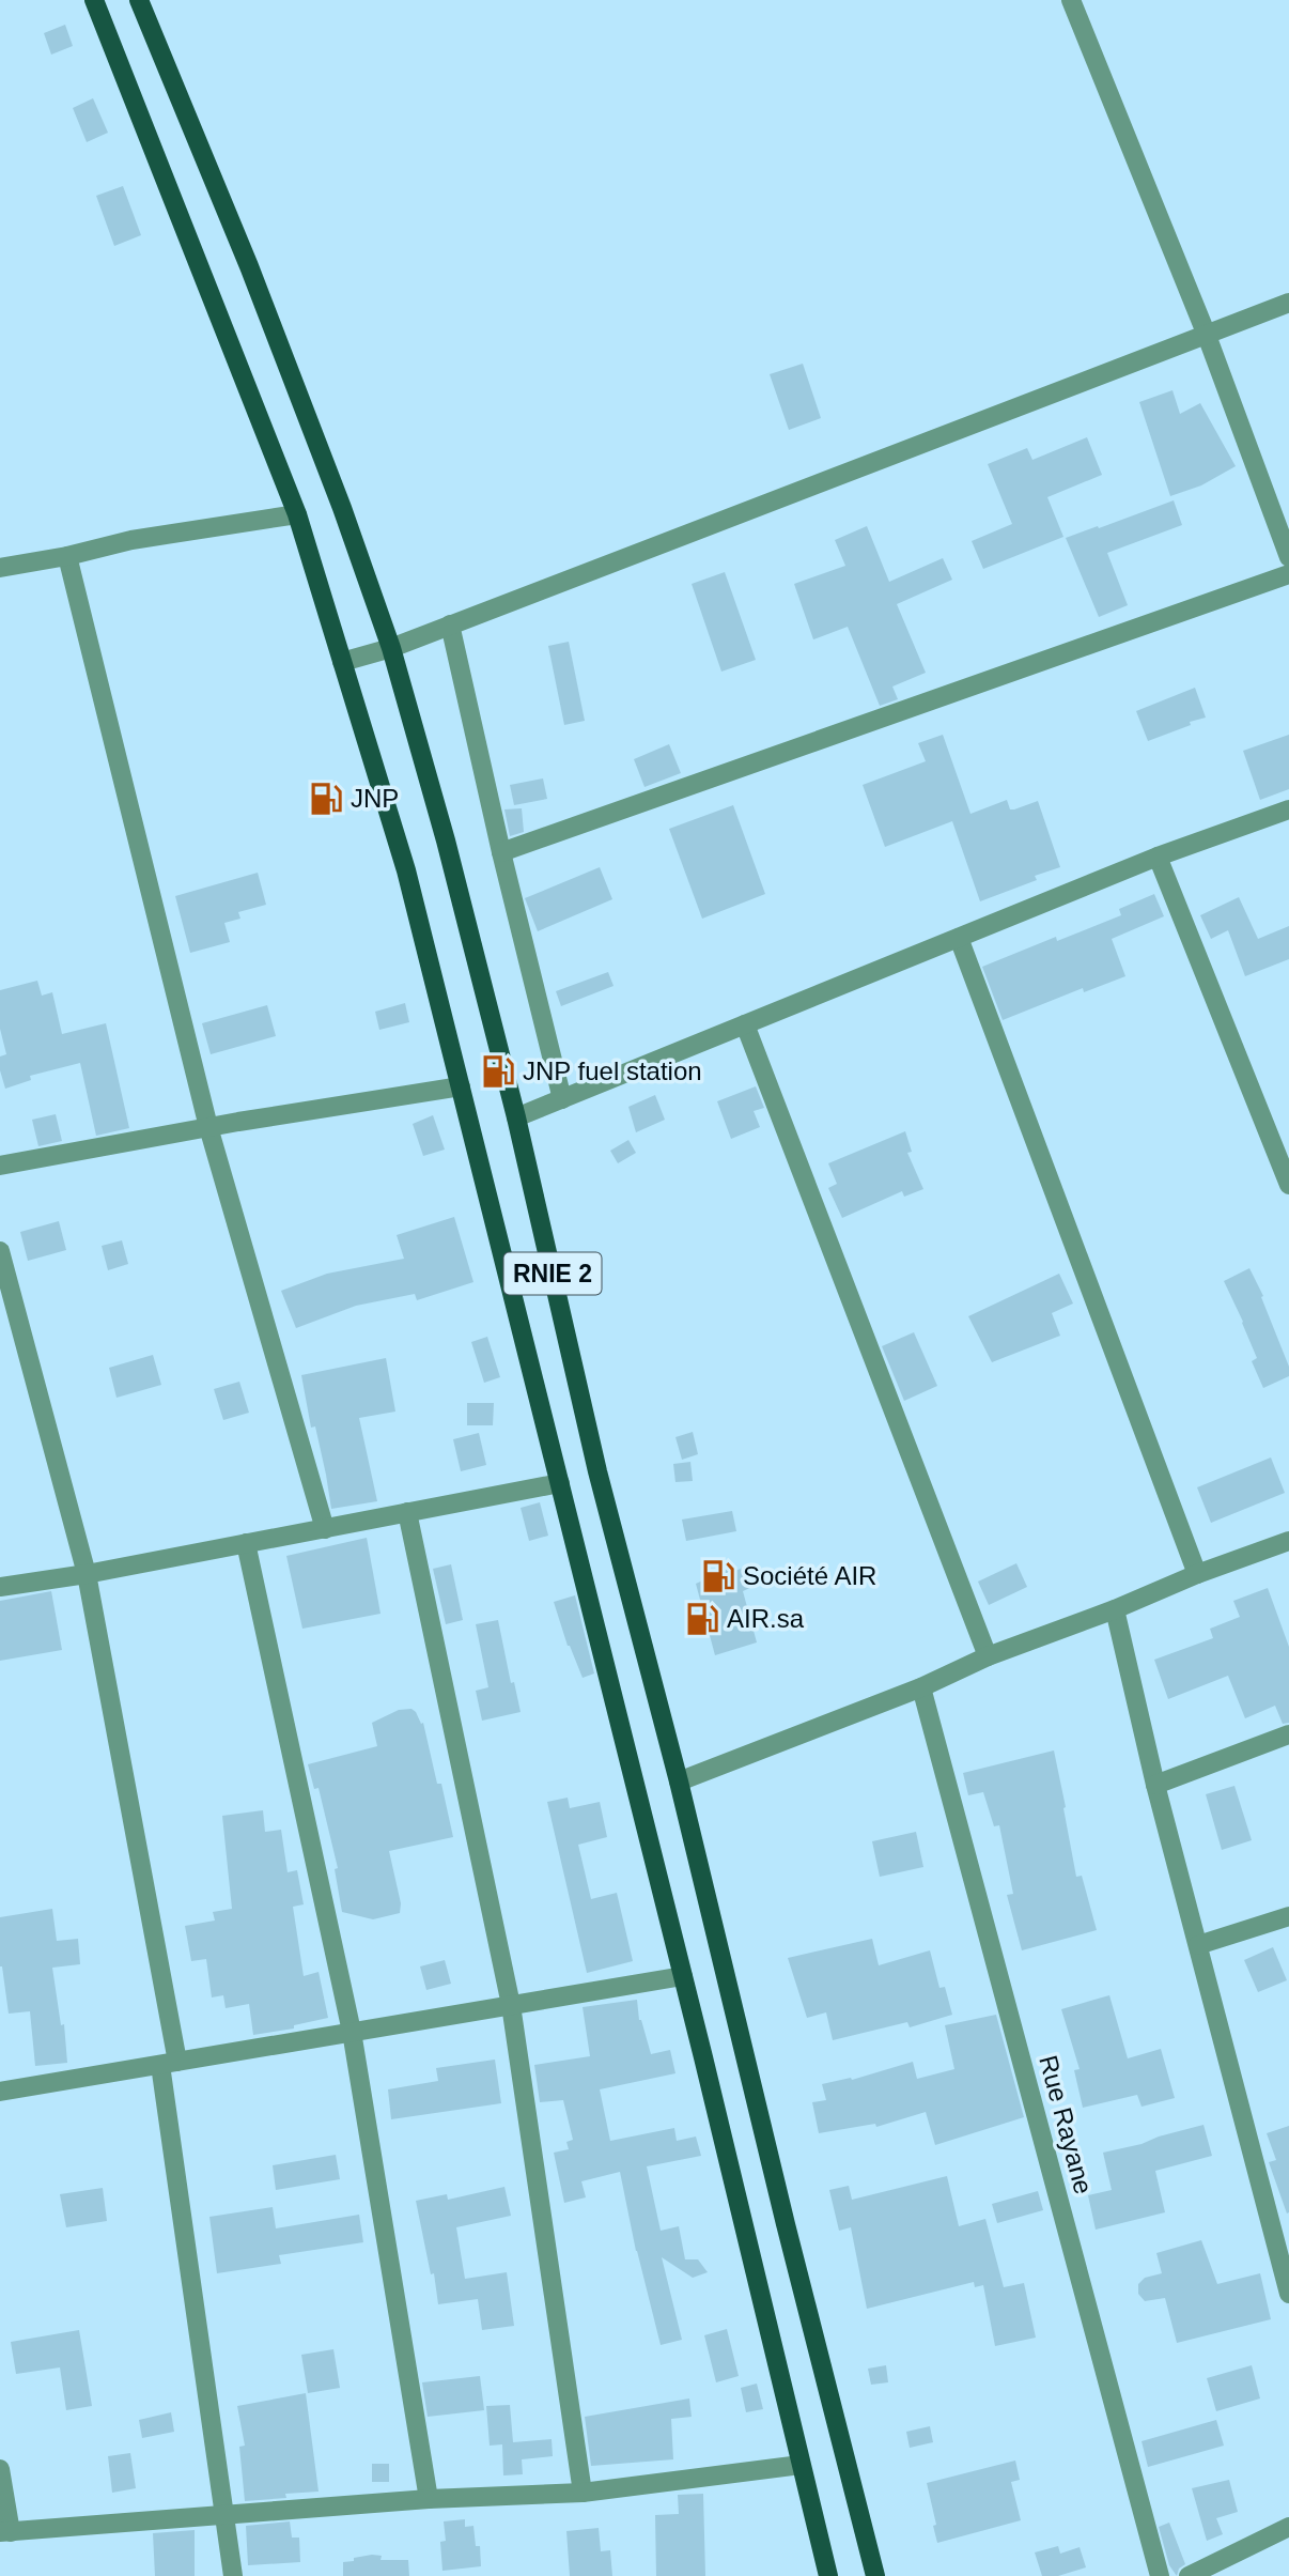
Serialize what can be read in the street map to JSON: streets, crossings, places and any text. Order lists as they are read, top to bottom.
{
  "streets": {
    "main road": ["RNIE 2"],
    "street": ["Rue Rayane"]
  },
  "places": {
    "fuel station": [
      "JNP",
      "JNP fuel station",
      "Société AIR",
      "AIR.sa"
    ]
  }
}
